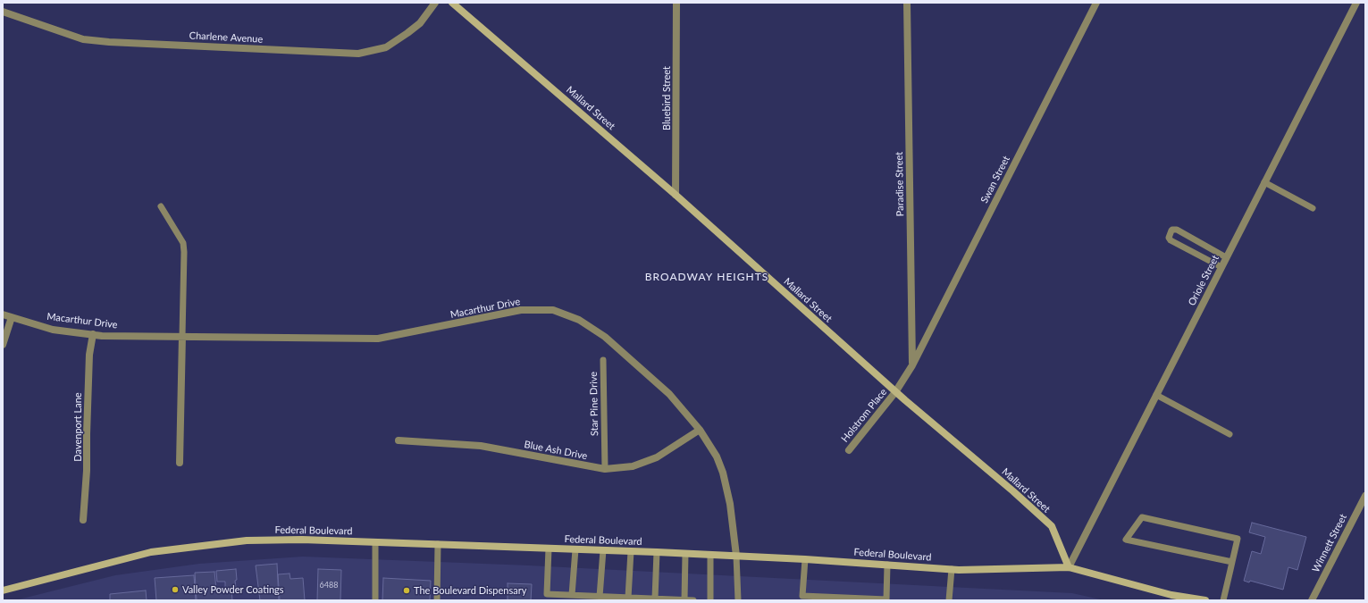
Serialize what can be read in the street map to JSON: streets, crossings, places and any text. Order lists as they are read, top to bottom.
{
  "streets": {
    "main road": ["Mallard Street", "Federal Boulevard"],
    "street": [
      "Charlene Avenue",
      "Bluebird Street",
      "Swan Street",
      "Paradise Street",
      "Oriole Street",
      "Macarthur Drive",
      "Holstrom Place",
      "Davenport Lane",
      "Blue Ash Drive",
      "Winnett Street"
    ],
    "lane": ["Star Pine Drive"]
  },
  "crossings": [
    ["Bluebird Street", "Mallard Street"],
    ["Mallard Street", "Swan Street"],
    ["Mallard Street", "Oriole Street"],
    ["Mallard Street", "Holstrom Place"],
    ["Mallard Street", "Federal Boulevard"],
    ["Swan Street", "Paradise Street"],
    ["Swan Street", "Holstrom Place"],
    ["Oriole Street", "Federal Boulevard"],
    ["Macarthur Drive", "Davenport Lane"],
    ["Macarthur Drive", "Blue Ash Drive"],
    ["Macarthur Drive", "Federal Boulevard"],
    ["Star Pine Drive", "Blue Ash Drive"]
  ],
  "districts": ["BROADWAY HEIGHTS"],
  "places": ["Valley Powder Coatings", "The Boulevard Dispensary"],
  "house_numbers": ["6488"]
}
